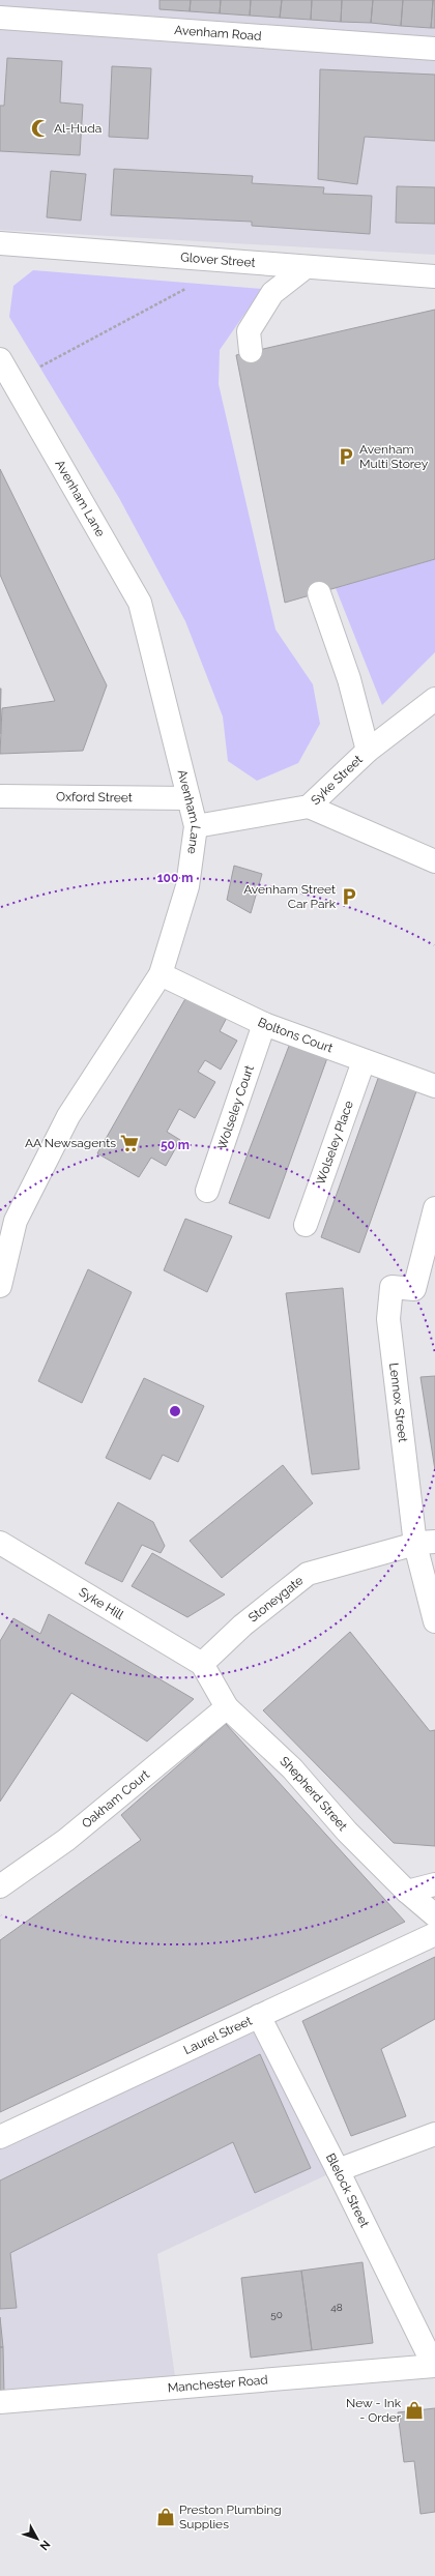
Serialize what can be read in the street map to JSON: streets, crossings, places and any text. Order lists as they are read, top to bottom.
{
  "streets": {
    "street": [
      "Avenham Road",
      "Glover Street",
      "Avenham Lane",
      "Syke Street",
      "Oxford Street",
      "Boltons Court",
      "Wolseley Court",
      "Wolseley Place",
      "Lennox Street",
      "Stoneygate",
      "Syke Hill",
      "Shepherd Street",
      "Oakham Court",
      "Laurel Street",
      "Blelock Street",
      "Manchester Road"
    ]
  },
  "crossings": [
    ["Avenham Lane", "Syke Street"],
    ["Avenham Lane", "Oxford Street"],
    ["Avenham Lane", "Boltons Court"],
    ["Boltons Court", "Wolseley Court"],
    ["Boltons Court", "Wolseley Place"],
    ["Lennox Street", "Stoneygate"],
    ["Stoneygate", "Syke Hill"],
    ["Stoneygate", "Shepherd Street"],
    ["Syke Hill", "Shepherd Street"],
    ["Shepherd Street", "Oakham Court"],
    ["Laurel Street", "Blelock Street"],
    ["Blelock Street", "Manchester Road"]
  ],
  "places": {
    "mosque": ["Al-Huda"],
    "parking": ["Avenham Multi Storey", "Avenham Street Car Park"],
    "supermarket": ["AA Newsagents"],
    "shop": ["New - Ink - Order", "Preston Plumbing Supplies"]
  },
  "house_numbers": ["48", "50"],
  "north": "bottom right",
  "rings": ["100 m", "50 m"]
}
